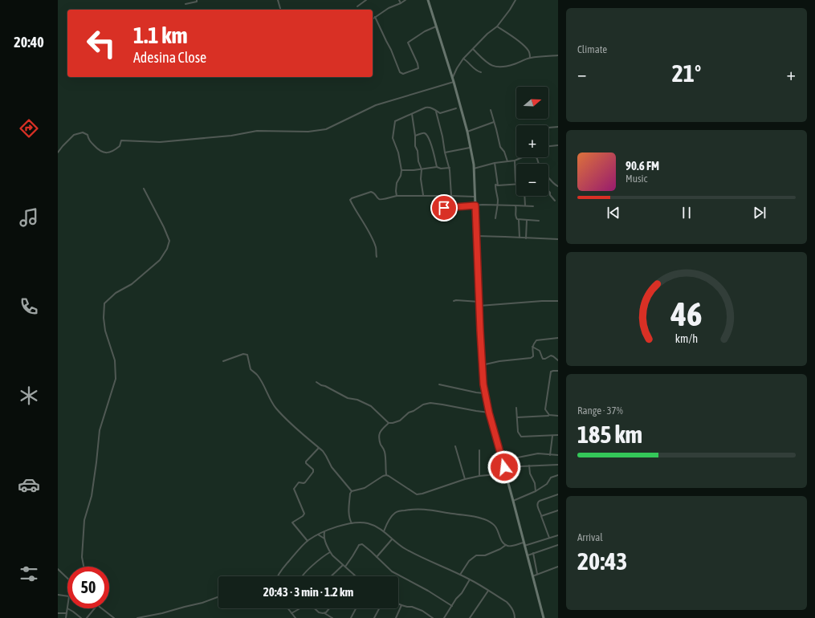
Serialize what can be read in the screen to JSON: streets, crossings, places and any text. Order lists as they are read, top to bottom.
{
  "north": "right",
  "page": {
    "tabs": "20:40",
    "tile": [
      "Climate",
      ["Range · 37%", "185 km"],
      ["Arrival", "20:43"]
    ],
    "turn": ["1.1 km", "Adesina Close"],
    "heat": ["−", "21°", "+"],
    "map_buttons": ["+", "−"],
    "song": ["90.6 FM", "Music"],
    "limit": "50",
    "trip": "20:43 · 3 min · 1.2 km",
    "gauge": ["46", "km/h"]
  }
}
